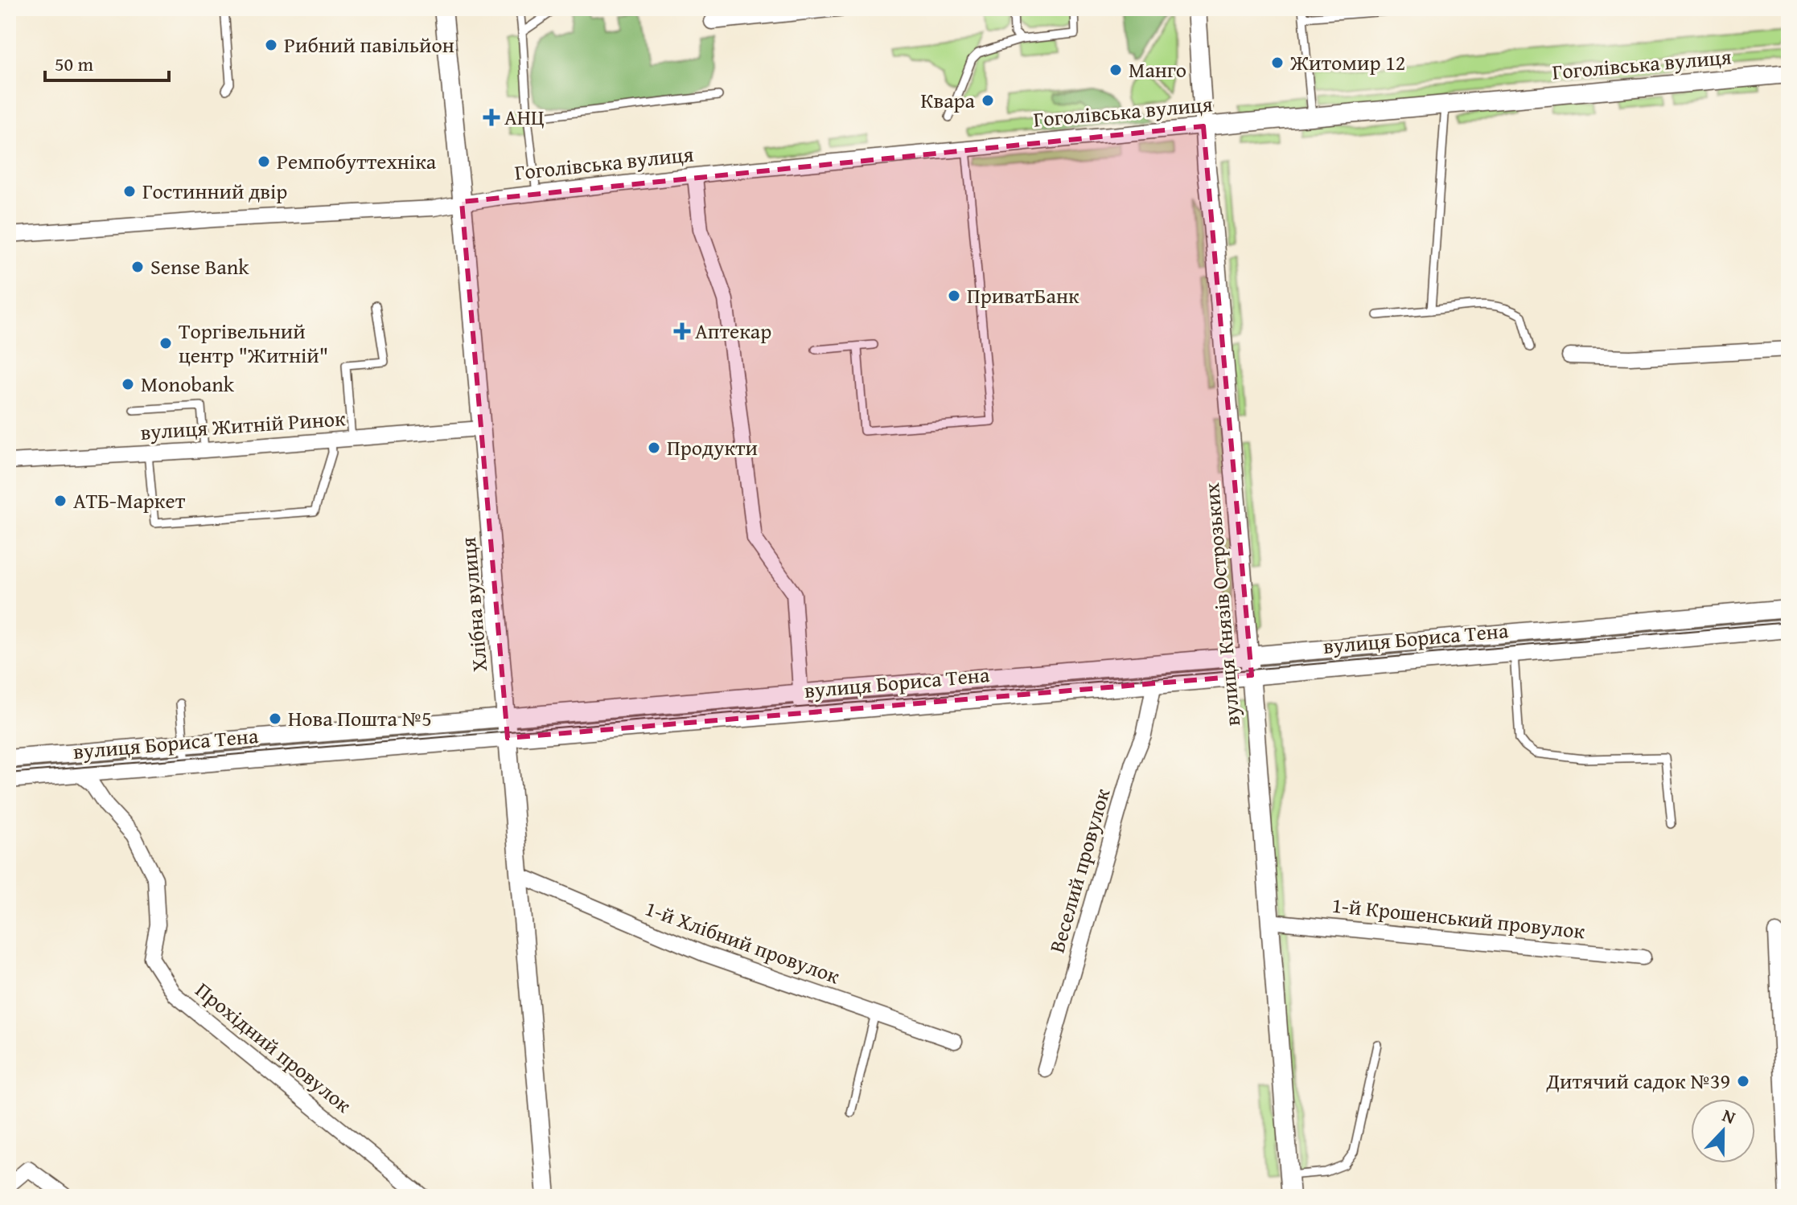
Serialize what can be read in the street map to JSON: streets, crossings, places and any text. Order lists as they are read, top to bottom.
{
  "streets": {
    "street": [
      "Гоголівська вулиця",
      "вулиця Житній Ринок",
      "Хлібна вулиця",
      "вулиця Князів Острозьких",
      "вулиця Бориса Тена",
      "Веселий провулок",
      "1-й Крошенський провулок",
      "1-й Хлібний провулок",
      "Прохідний провулок"
    ]
  },
  "crossings": [
    ["Гоголівська вулиця", "Хлібна вулиця"],
    ["Гоголівська вулиця", "вулиця Князів Острозьких"],
    ["вулиця Житній Ринок", "Хлібна вулиця"],
    ["Хлібна вулиця", "вулиця Бориса Тена"],
    ["Хлібна вулиця", "1-й Хлібний провулок"],
    ["вулиця Князів Острозьких", "вулиця Бориса Тена"],
    ["вулиця Князів Острозьких", "1-й Крошенський провулок"],
    ["вулиця Бориса Тена", "Веселий провулок"],
    ["вулиця Бориса Тена", "Прохідний провулок"]
  ],
  "places": {
    "other": [
      "Рибний павільйон",
      "Житомир 12",
      "Манго",
      "Квара",
      "Ремпобуттехніка",
      "Гостинний двір",
      "Sense Bank",
      "ПриватБанк",
      "Торгівельний центр \"Житній\"",
      "Monobank",
      "Продукти",
      "АТБ-Маркет",
      "Нова Пошта №5",
      "Дитячий садок №39"
    ],
    "health": ["АНЦ", "Аптекар"]
  },
  "scale_bar": "50 m",
  "north": "top"
}
